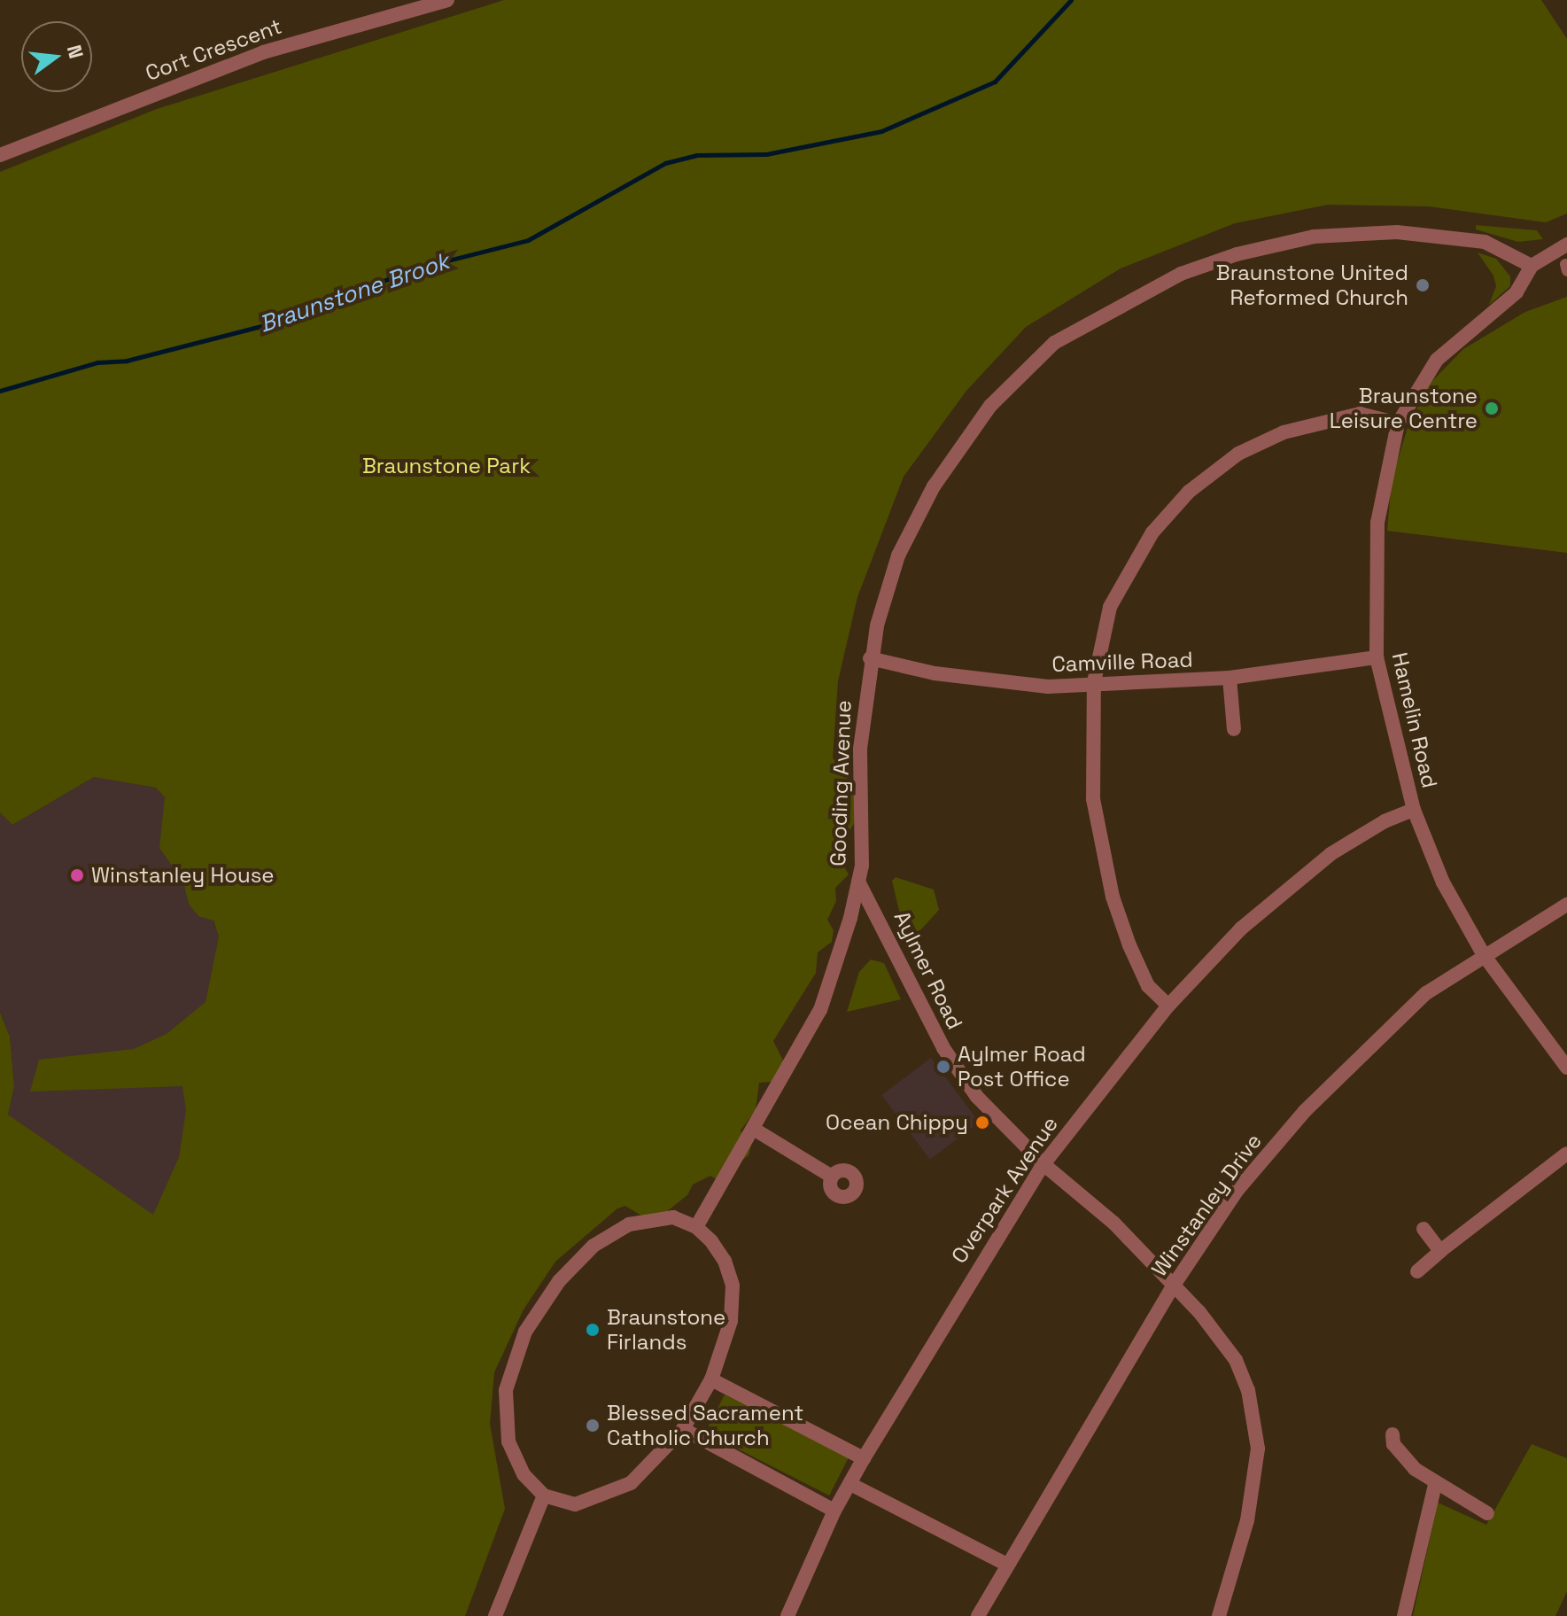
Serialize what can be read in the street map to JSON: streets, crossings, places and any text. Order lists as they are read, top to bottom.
{
  "streets": {
    "street": [
      "Cort Crescent",
      "Camville Road",
      "Hamelin Road",
      "Gooding Avenue",
      "Aylmer Road",
      "Overpark Avenue",
      "Winstanley Drive"
    ]
  },
  "crossings": [
    ["Camville Road", "Hamelin Road"],
    ["Camville Road", "Gooding Avenue"],
    ["Hamelin Road", "Gooding Avenue"],
    ["Hamelin Road", "Overpark Avenue"],
    ["Hamelin Road", "Winstanley Drive"],
    ["Gooding Avenue", "Aylmer Road"],
    ["Aylmer Road", "Overpark Avenue"],
    ["Aylmer Road", "Winstanley Drive"]
  ],
  "water": ["Braunstone Brook"],
  "parks": ["Braunstone Park"],
  "places": [
    "Braunstone United Reformed Church",
    "Braunstone Leisure Centre",
    "Winstanley House",
    "Aylmer Road Post Office",
    "Ocean Chippy",
    "Braunstone Firlands",
    "Blessed Sacrament Catholic Church"
  ],
  "north": "right"
}
